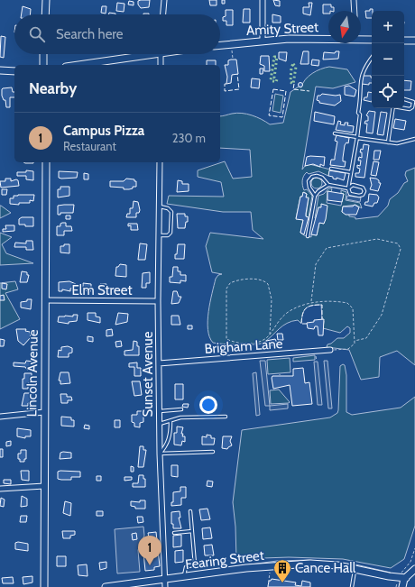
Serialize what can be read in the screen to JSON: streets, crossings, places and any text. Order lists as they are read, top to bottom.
{
  "streets": {
    "street": [
      "Amity Street",
      "Elm Street",
      "Brigham Lane",
      "Lincoln Avenue",
      "Sunset Avenue",
      "Fearing Street"
    ]
  },
  "crossings": [
    ["Elm Street", "Lincoln Avenue"],
    ["Elm Street", "Sunset Avenue"],
    ["Brigham Lane", "Sunset Avenue"],
    ["Sunset Avenue", "Fearing Street"]
  ],
  "places": {
    "building": ["Cance Hall"]
  },
  "north": "bottom",
  "page": {
    "map_buttons": ["+", "−"],
    "search": "Search here",
    "heading": "Nearby",
    "list": [
      {
        "mark": "1",
        "name": "Campus Pizza",
        "note": "Restaurant",
        "value": "230 m"
      }
    ],
    "pins": "1"
  }
}
